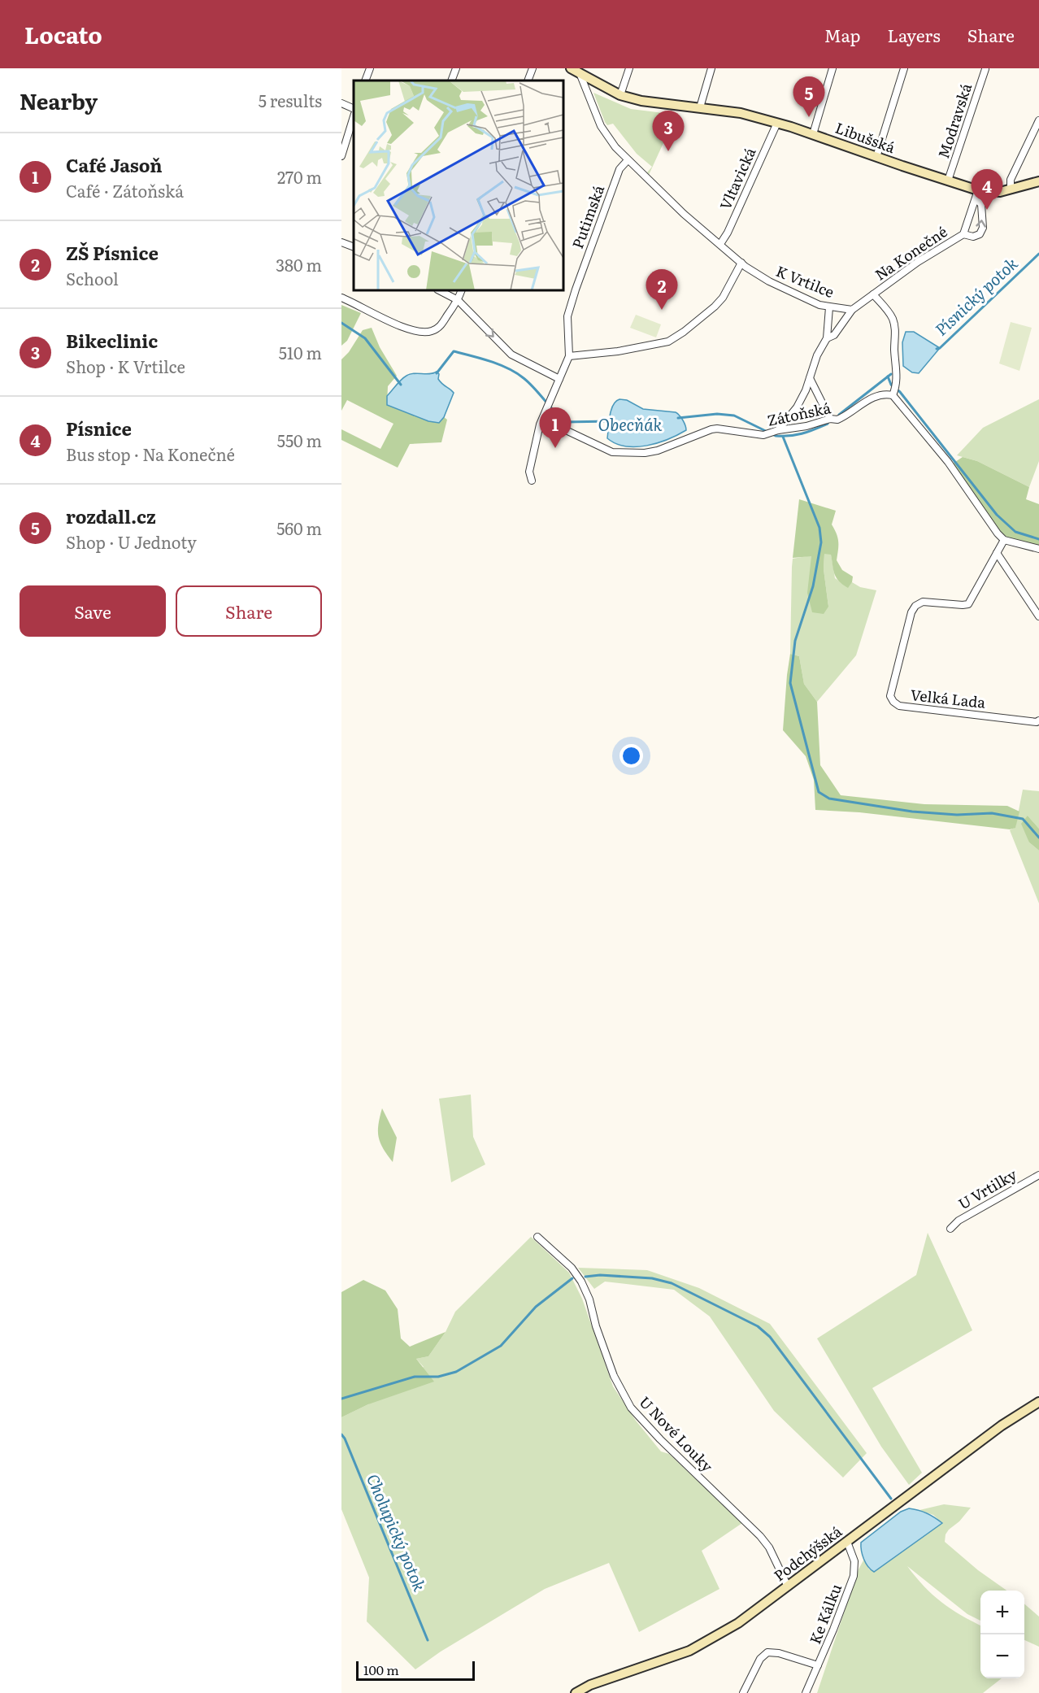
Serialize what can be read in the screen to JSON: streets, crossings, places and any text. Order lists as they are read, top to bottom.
{
  "streets": {
    "street": [
      "Modravská",
      "Libušská",
      "Vltavická",
      "Putimská",
      "Na Konečné",
      "K Vrtilce",
      "Zátoňská",
      "Velká Lada",
      "U Vrtilky",
      "U Nové Louky",
      "Podchýšská",
      "Ke Kálku"
    ]
  },
  "crossings": [
    ["Modravská", "Libušská"],
    ["Libušská", "Vltavická"],
    ["Libušská", "Na Konečné"],
    ["Libušská", "K Vrtilce"],
    ["Vltavická", "K Vrtilce"],
    ["Putimská", "K Vrtilce"],
    ["Putimská", "Zátoňská"],
    ["U Nové Louky", "Podchýšská"],
    ["Podchýšská", "Ke Kálku"]
  ],
  "water": ["Písnický potok", "Obecňák", "Cholupický potok"],
  "scale_bar": "100 m",
  "page": {
    "header": "Locato",
    "nav": ["Map", "Layers", "Share"],
    "heading": ["Nearby", "5 results"],
    "pins": [
      "5",
      "3",
      "4",
      "2",
      "1"
    ],
    "list": [
      {
        "mark": "1",
        "name": "Café Jasoň",
        "note": "Café · Zátoňská",
        "value": "270 m"
      },
      {
        "mark": "2",
        "name": "ZŠ Písnice",
        "note": "School",
        "value": "380 m"
      },
      {
        "mark": "3",
        "name": "Bikeclinic",
        "note": "Shop · K Vrtilce",
        "value": "510 m"
      },
      {
        "mark": "4",
        "name": "Písnice",
        "note": "Bus stop · Na Konečné",
        "value": "550 m"
      },
      {
        "mark": "5",
        "name": "rozdall.cz",
        "note": "Shop · U Jednoty",
        "value": "560 m"
      }
    ],
    "buttons": ["Save", "Share"],
    "map_buttons": ["+", "−"],
    "scale": "100 m"
  }
}
